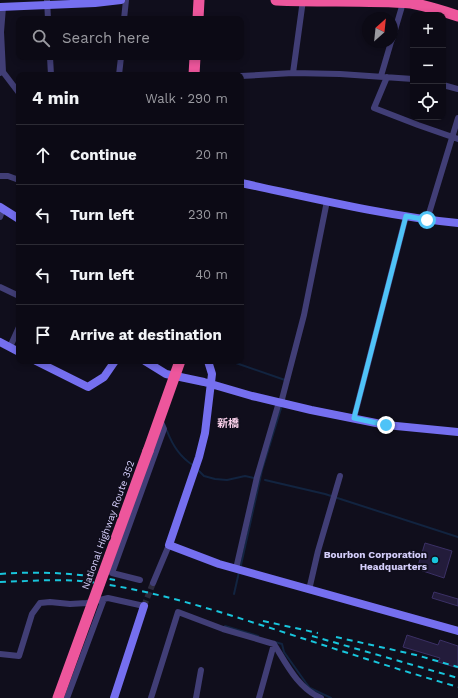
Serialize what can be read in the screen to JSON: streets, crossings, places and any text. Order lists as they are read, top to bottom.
{
  "streets": {
    "highway": ["National Highway Route 352"]
  },
  "districts": ["新橋"],
  "places": ["Bourbon Corporation Headquarters"],
  "north": "top right",
  "page": {
    "map_buttons": ["+", "−"],
    "search": "Search here",
    "heading": ["4 min", "Walk · 290 m"],
    "list": [
      ["Continue", "20 m"],
      ["Turn left", "230 m"],
      ["Turn left", "40 m"],
      "Arrive at destination"
    ]
  }
}
